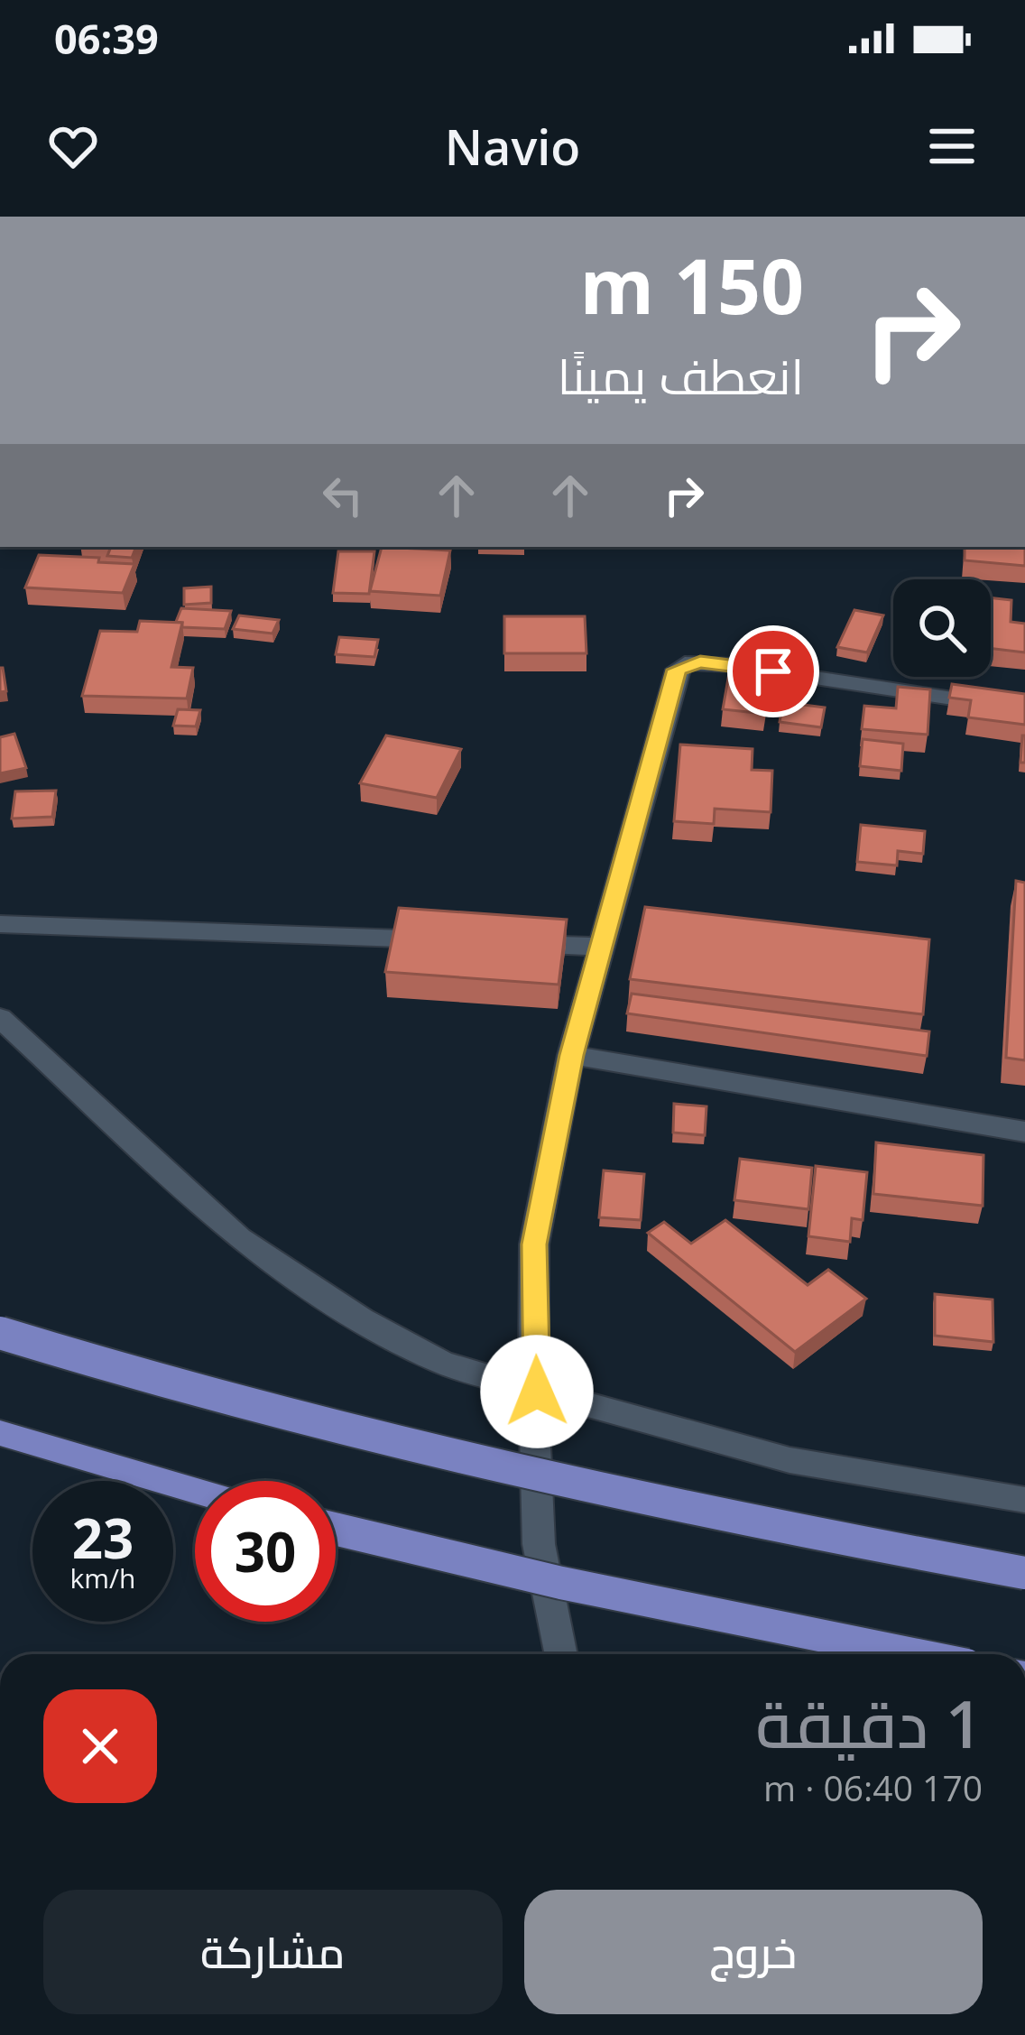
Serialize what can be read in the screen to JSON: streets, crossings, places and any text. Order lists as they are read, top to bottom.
{
  "page": {
    "status": "06:39",
    "header": "Navio",
    "turn": ["150 m", "انعطف يمينًا"],
    "speed": "23 km/h",
    "limit": "30",
    "heading": ["1 دقيقة", "170 m · 06:40"],
    "buttons": ["خروج", "مشاركة"]
  }
}
